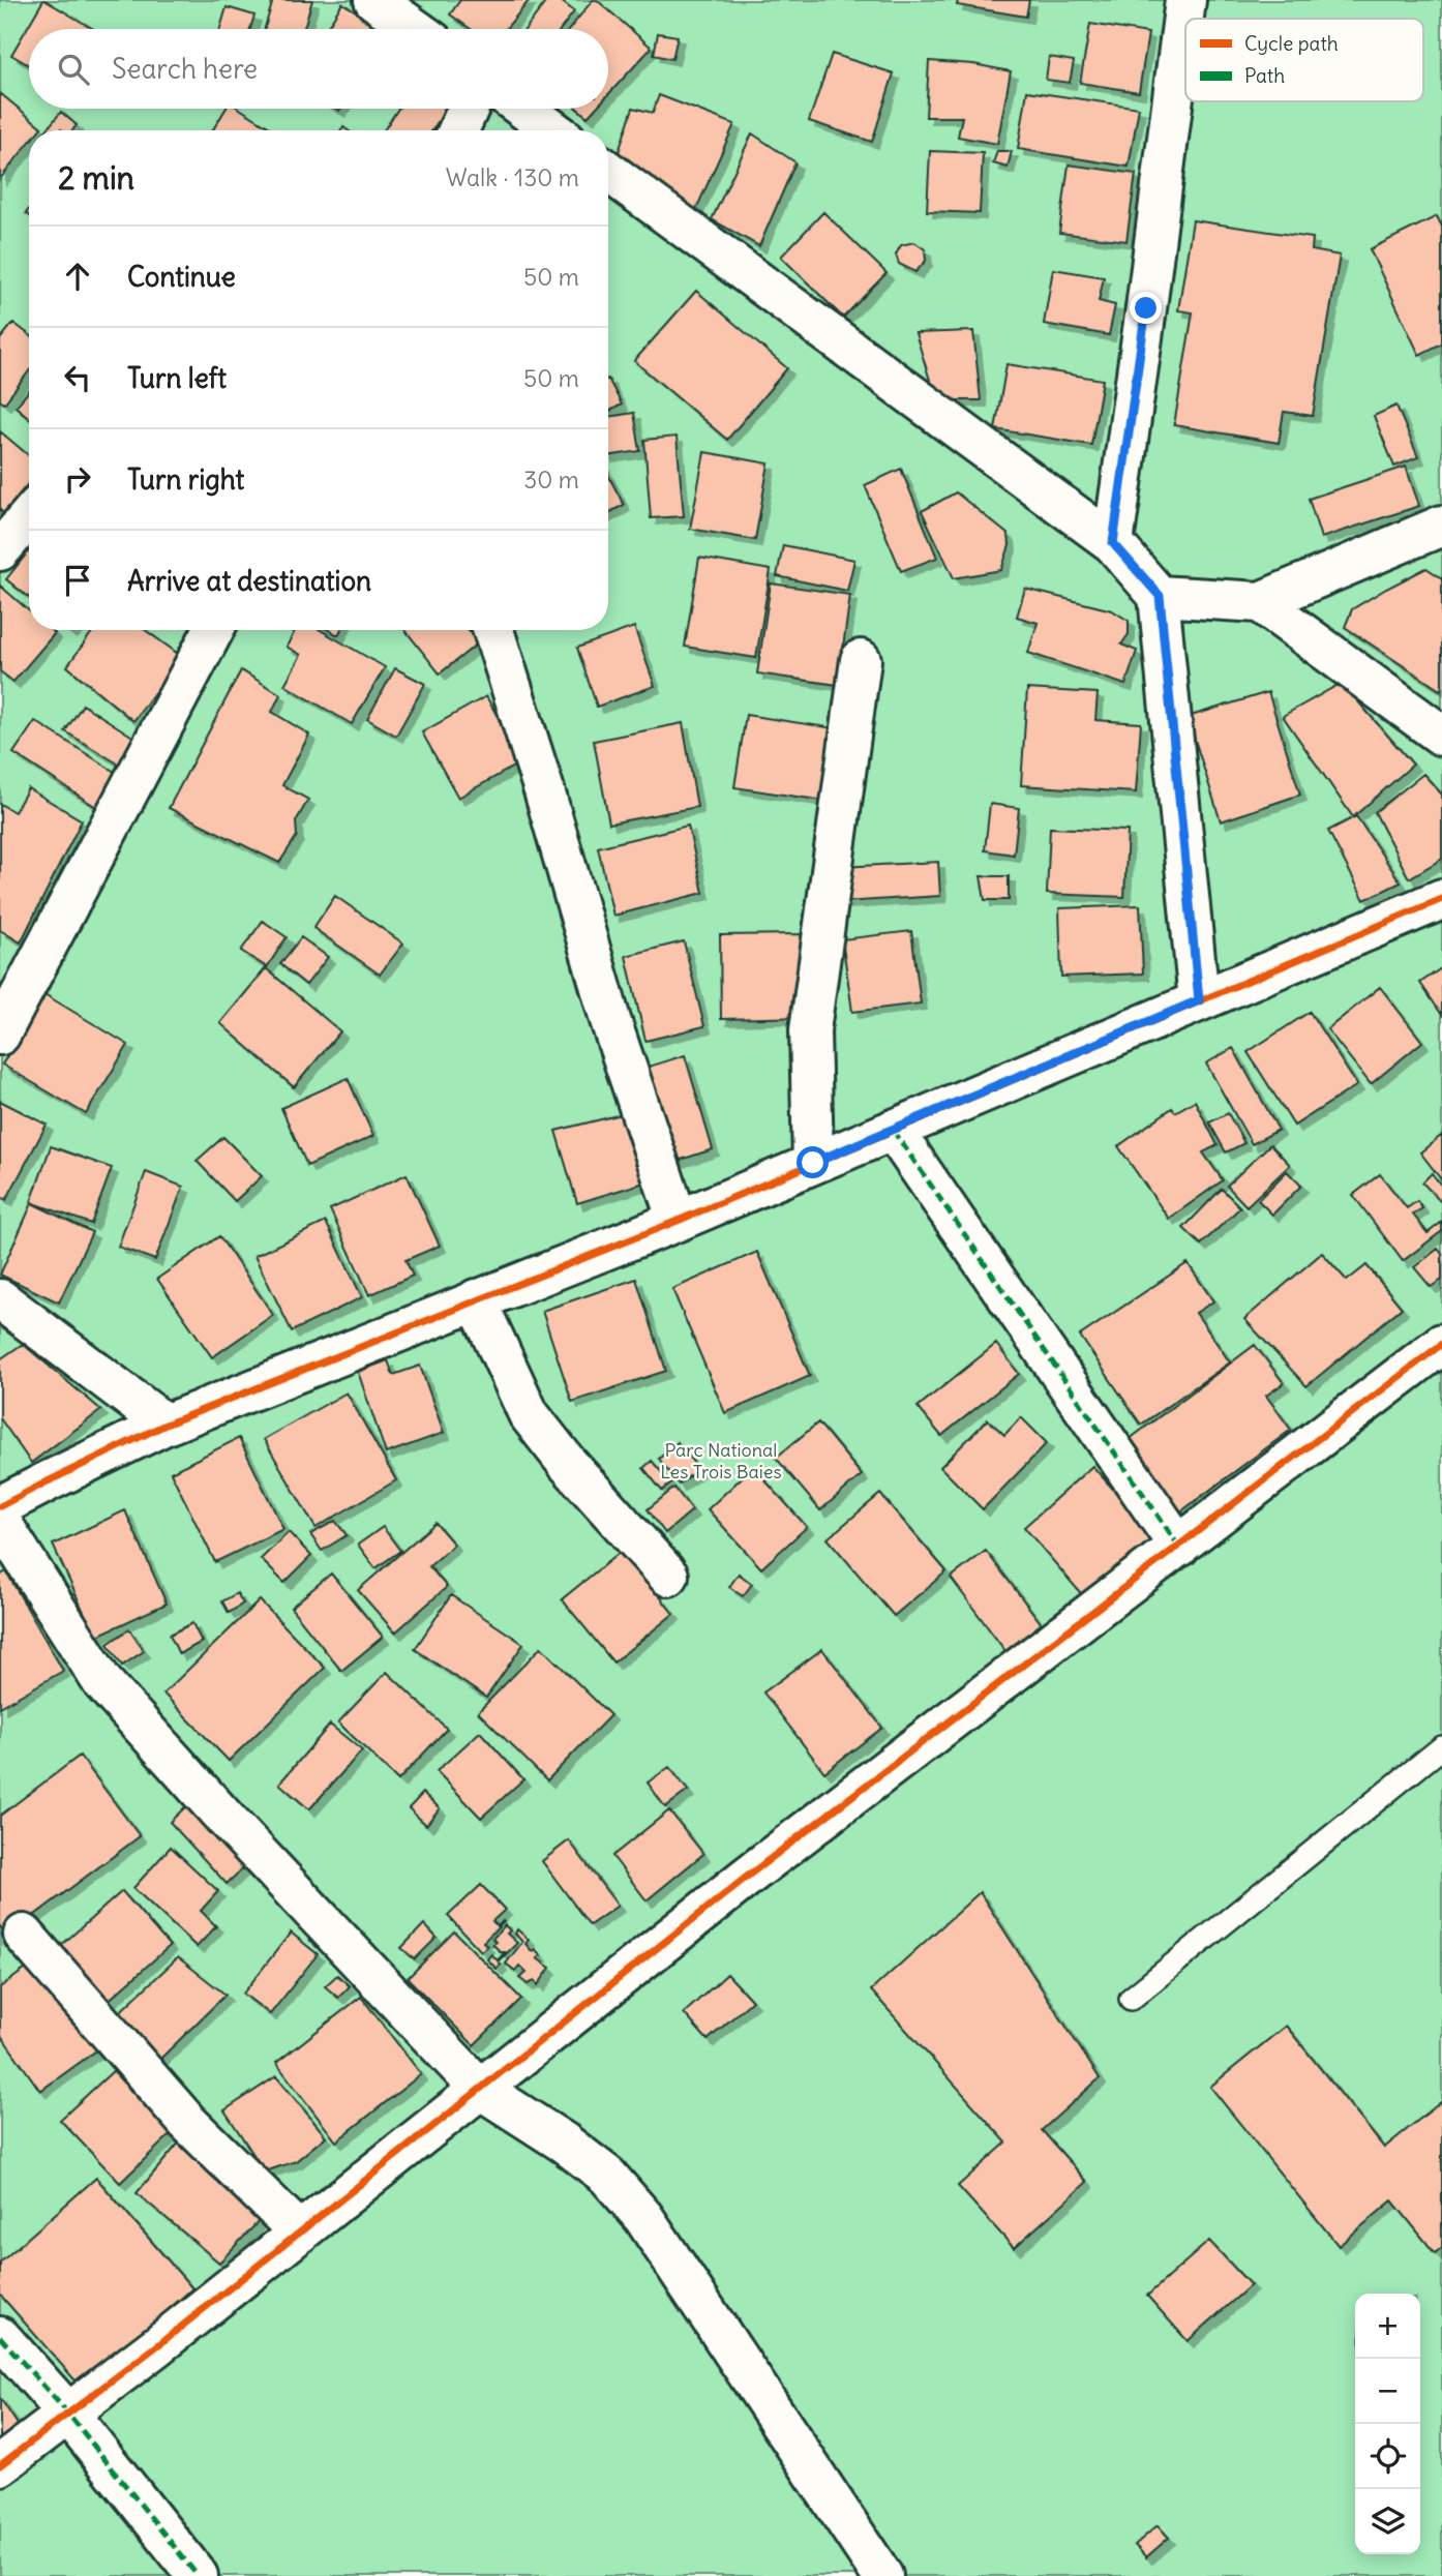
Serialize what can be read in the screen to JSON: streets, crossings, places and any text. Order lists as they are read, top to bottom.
{
  "parks": ["Parc National Les Trois Baies"],
  "legend": ["Cycle path", "Path"],
  "page": {
    "search": "Search here",
    "heading": ["2 min", "Walk · 130 m"],
    "list": [
      ["Continue", "50 m"],
      ["Turn left", "50 m"],
      ["Turn right", "30 m"],
      "Arrive at destination"
    ],
    "map_buttons": ["+", "−"]
  }
}
